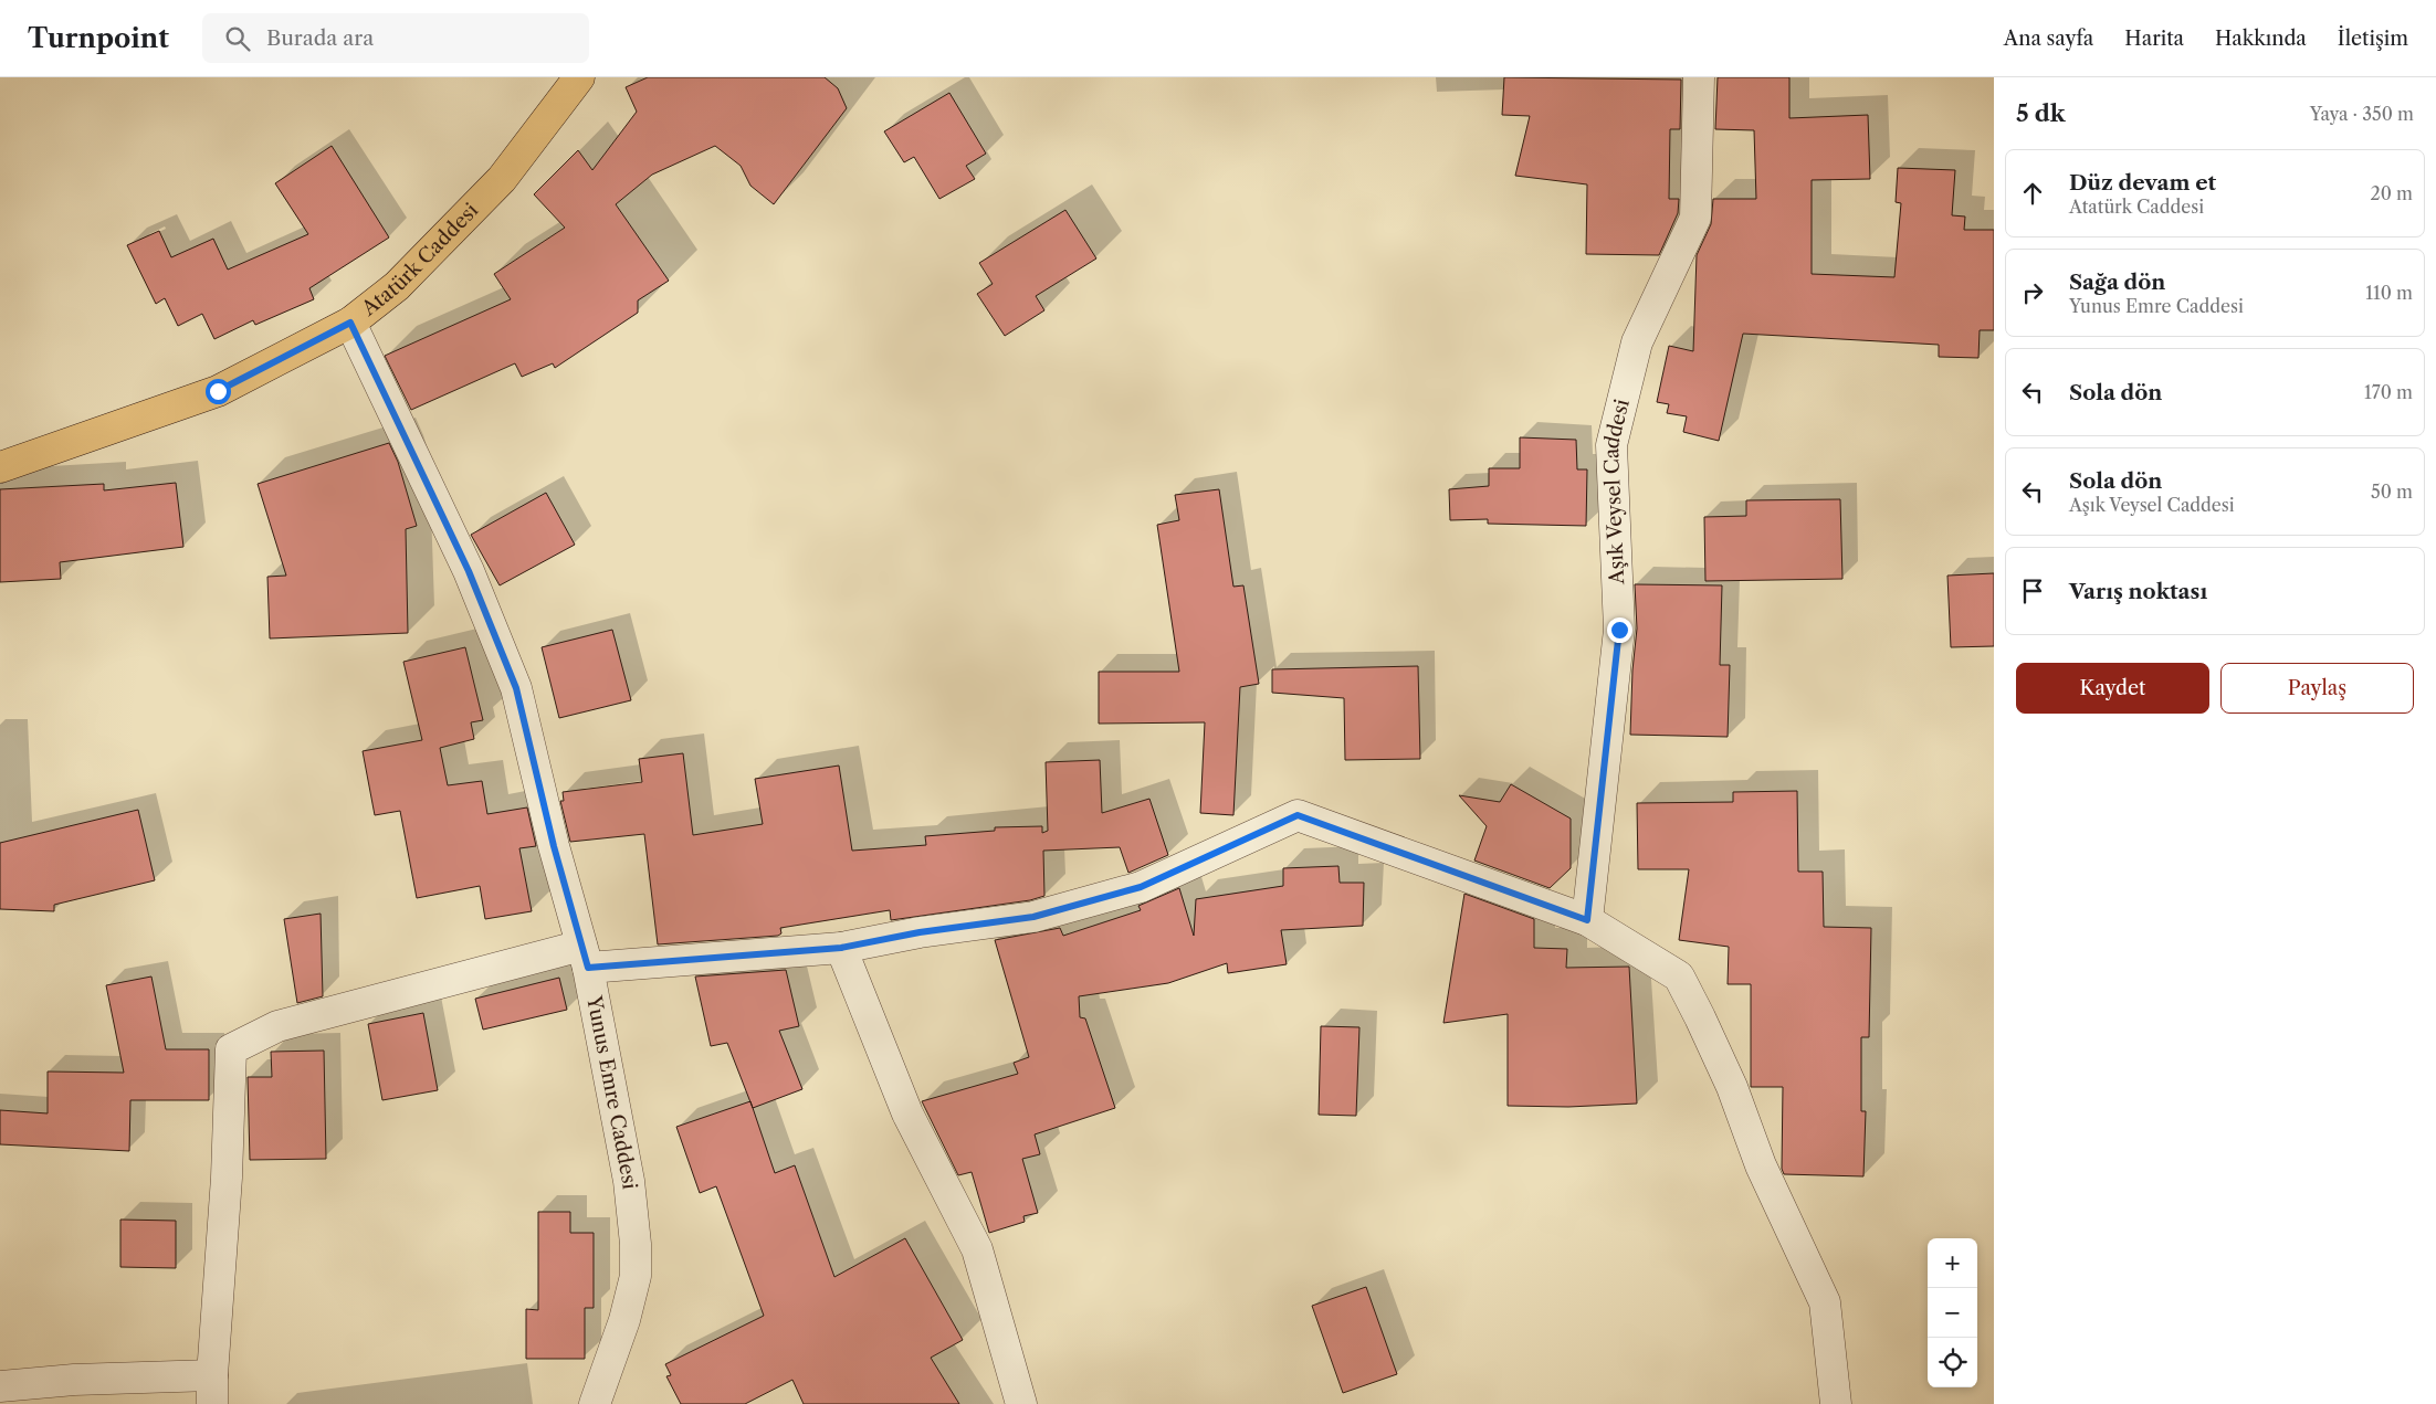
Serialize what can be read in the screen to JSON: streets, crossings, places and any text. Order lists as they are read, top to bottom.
{
  "streets": {
    "main road": ["Atatürk Caddesi"],
    "street": ["Aşık Veysel Caddesi", "Yunus Emre Caddesi"]
  },
  "crossings": [
    ["Atatürk Caddesi", "Yunus Emre Caddesi"]
  ],
  "page": {
    "header": "Turnpoint",
    "search": "Burada ara",
    "nav": [
      "Ana sayfa",
      "Harita",
      "Hakkında",
      "İletişim"
    ],
    "heading": ["5 dk", "Yaya · 350 m"],
    "list": [
      ["Düz devam et", "Atatürk Caddesi", "20 m"],
      ["Sağa dön", "Yunus Emre Caddesi", "110 m"],
      ["Sola dön", "170 m"],
      ["Sola dön", "Aşık Veysel Caddesi", "50 m"],
      "Varış noktası"
    ],
    "buttons": ["Kaydet", "Paylaş"],
    "map_buttons": ["+", "−"]
  }
}
